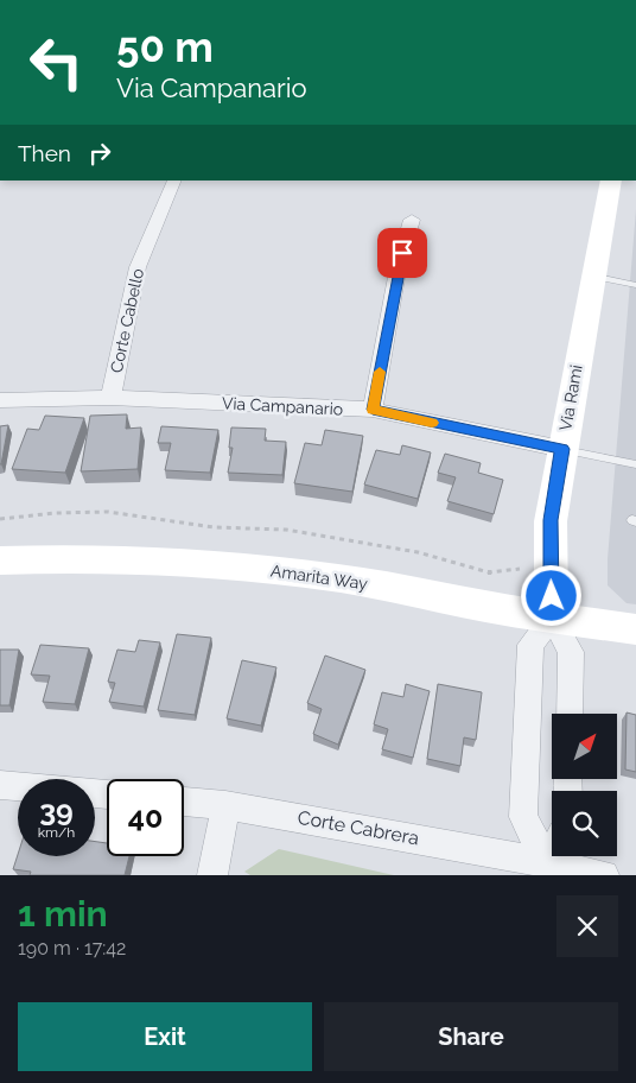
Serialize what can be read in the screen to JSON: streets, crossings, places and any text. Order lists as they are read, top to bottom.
{
  "streets": {
    "street": [
      "Corte Cabello",
      "Via Rami",
      "Via Campanario",
      "Amarita Way",
      "Corte Cabrera"
    ]
  },
  "crossings": [
    ["Corte Cabello", "Via Campanario"],
    ["Via Rami", "Via Campanario"],
    ["Via Rami", "Amarita Way"]
  ],
  "north": "top right",
  "page": {
    "turn": ["50 m", "Via Campanario"],
    "then": "Then",
    "speed": "39 km/h",
    "limit": "40",
    "heading": ["1 min", "190 m · 17:42"],
    "buttons": ["Exit", "Share"]
  }
}
